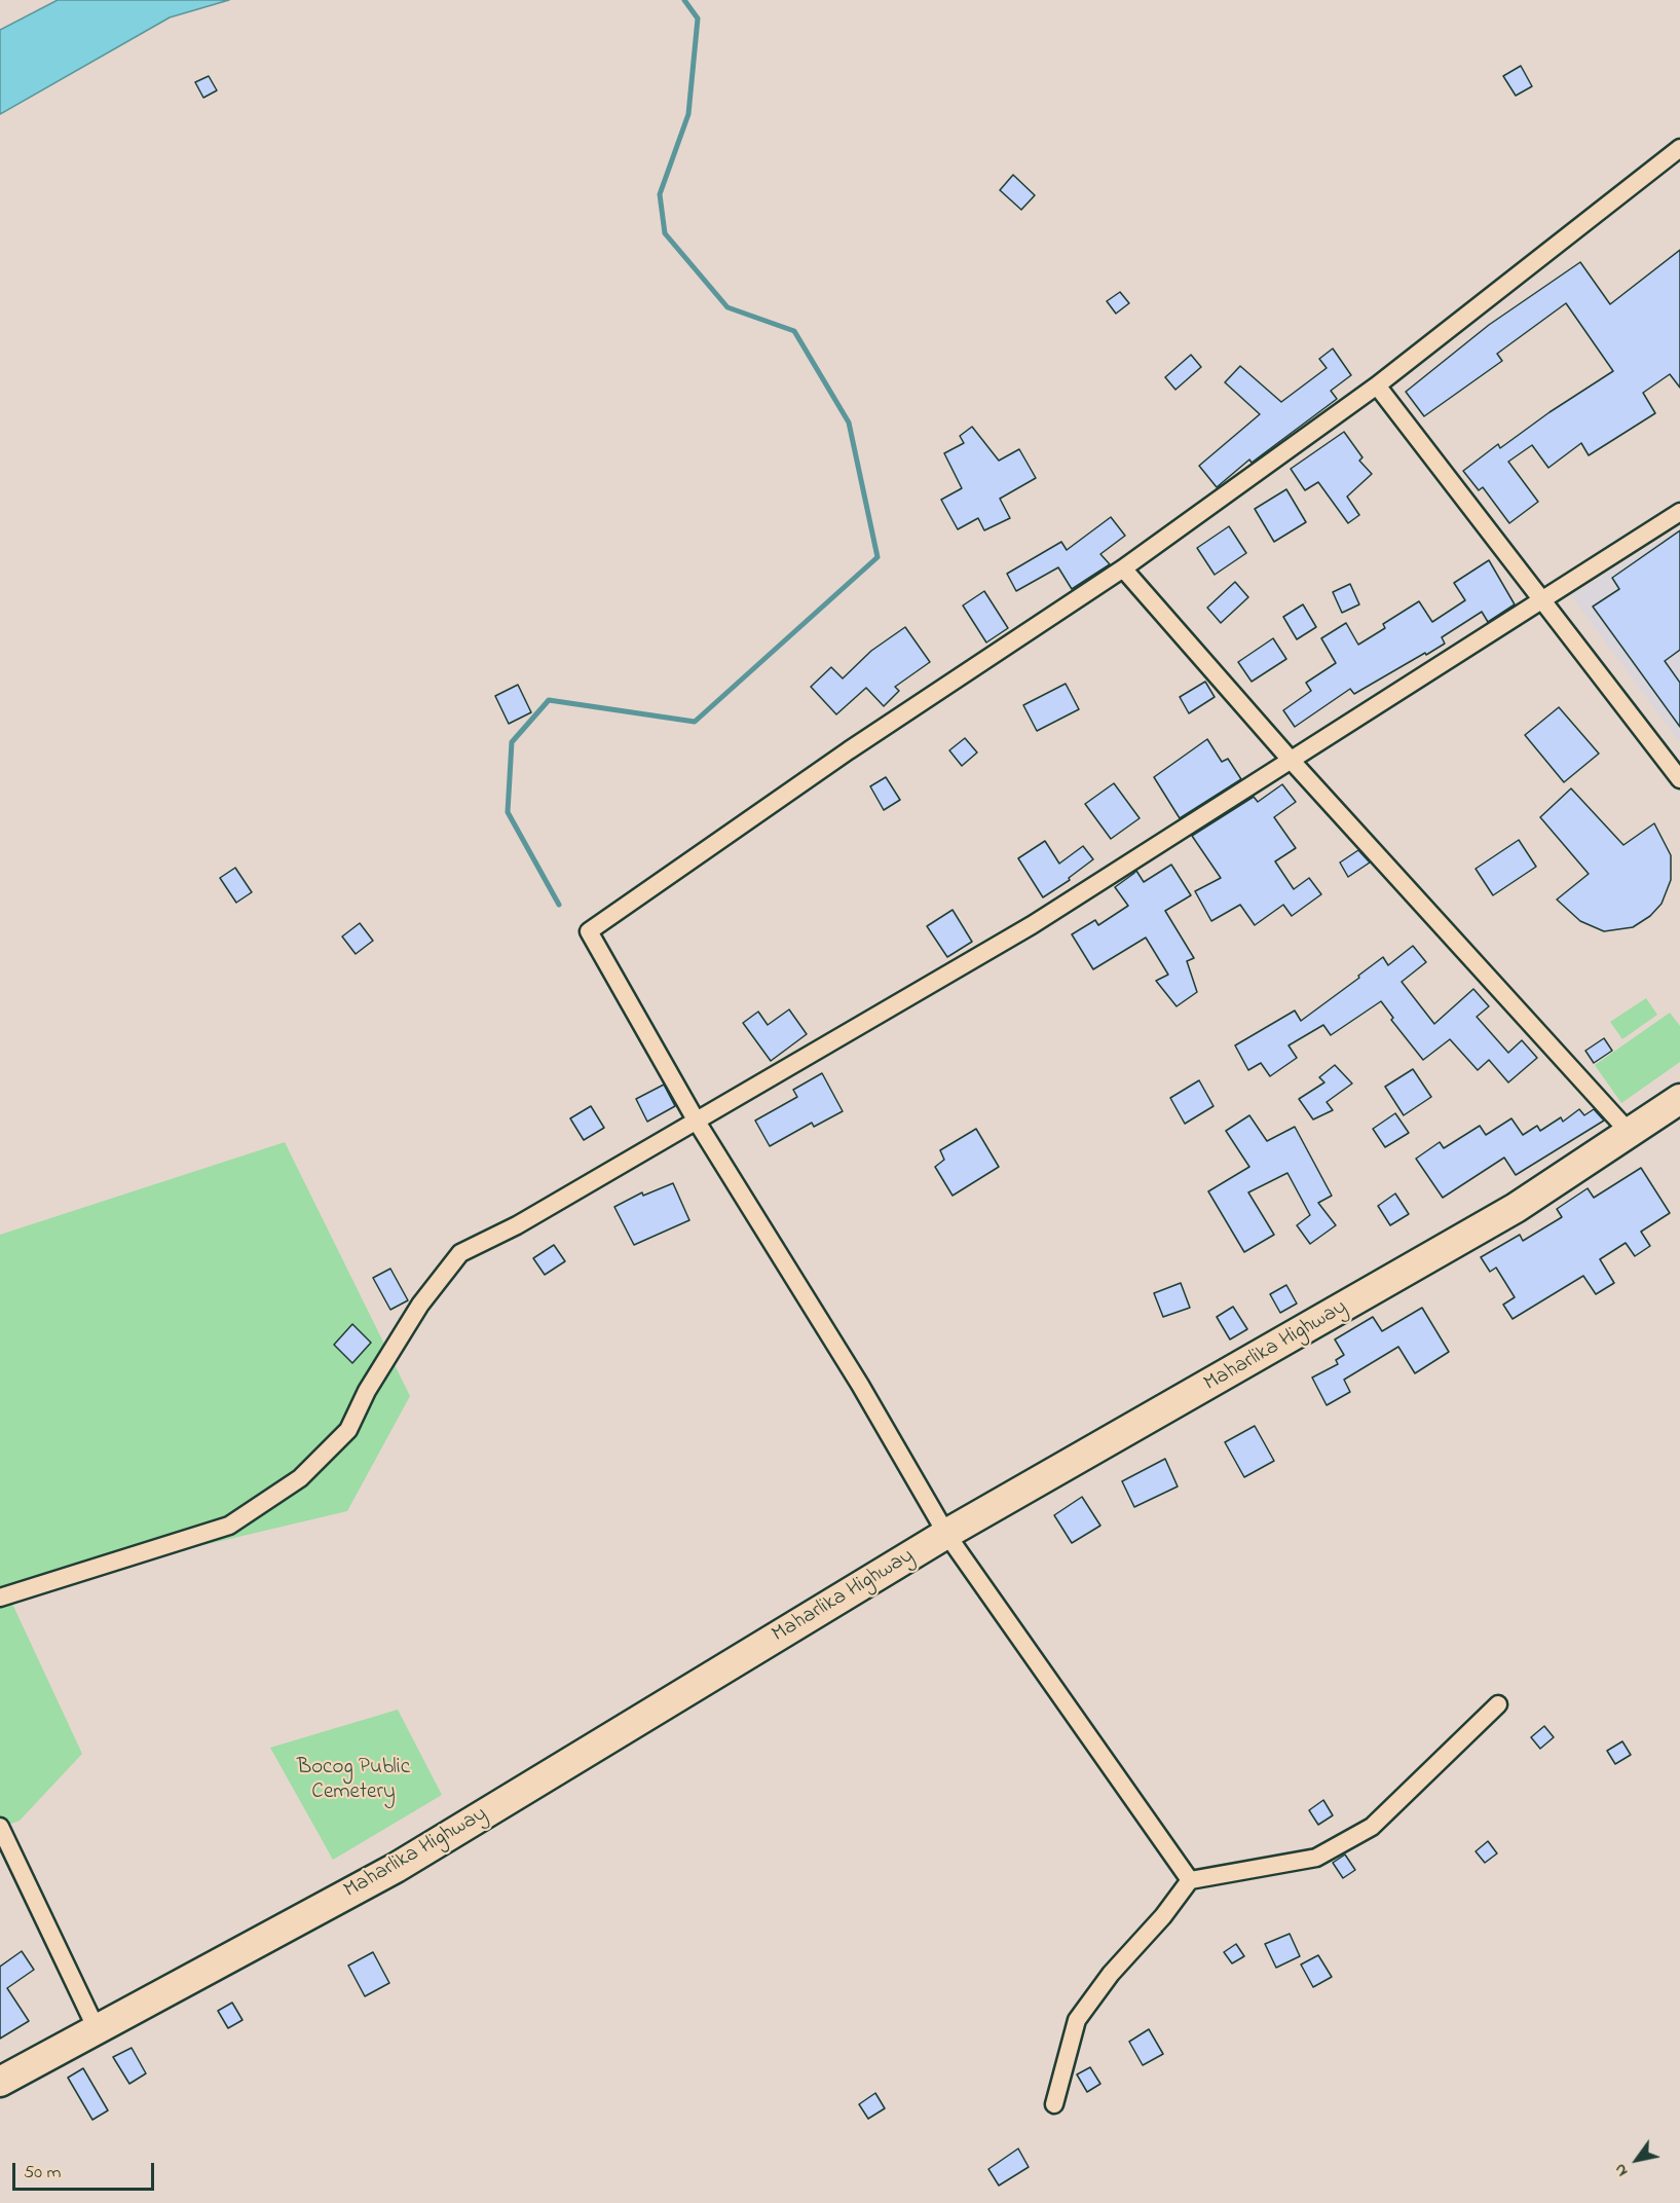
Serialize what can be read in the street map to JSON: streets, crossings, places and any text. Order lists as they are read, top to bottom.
{
  "streets": {
    "highway": ["Maharlika Highway"]
  },
  "parks": ["Bocog Public Cemetery"],
  "scale_bar": "50 m",
  "north": "bottom left"
}
